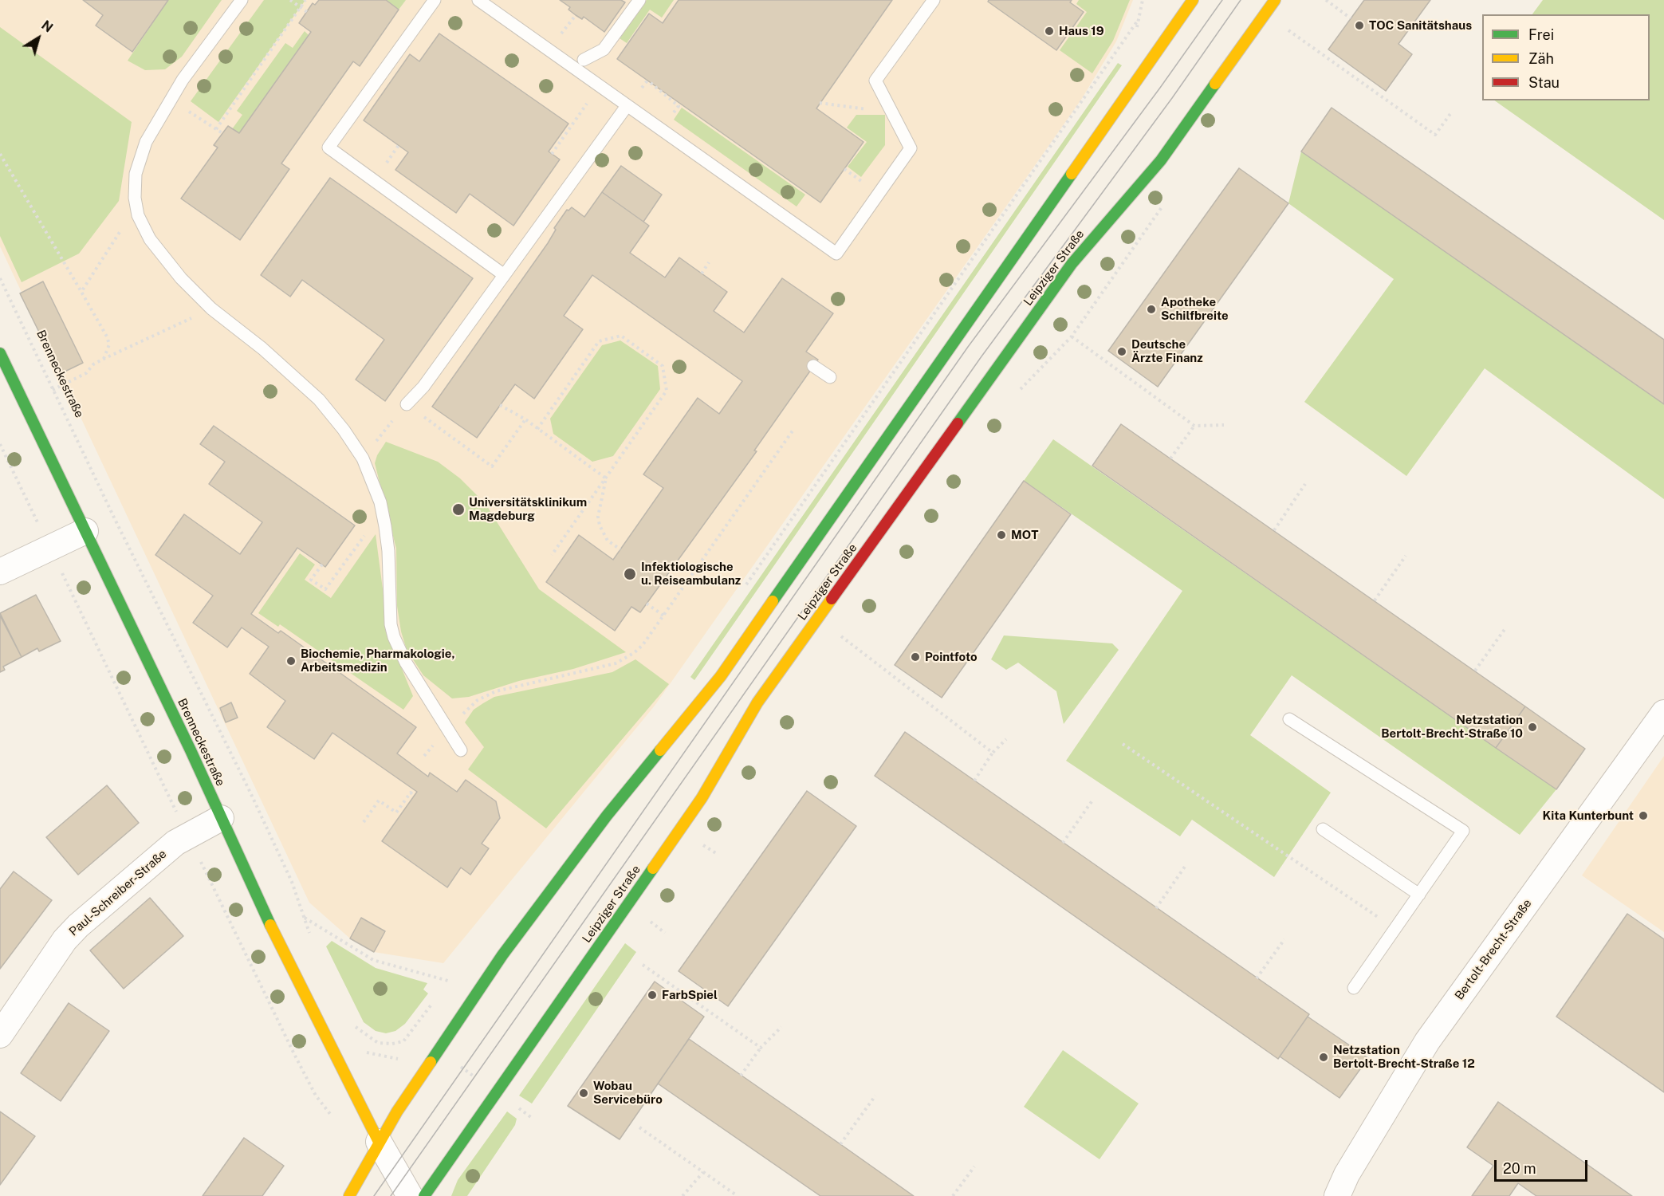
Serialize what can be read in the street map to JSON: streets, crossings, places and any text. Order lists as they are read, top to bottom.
{
  "streets": {
    "main road": ["Leipziger Straße", "Brenneckestraße"],
    "street": ["Paul-Schreiber-Straße", "Bertolt-Brecht-Straße"]
  },
  "crossings": [
    ["Brenneckestraße", "Paul-Schreiber-Straße"]
  ],
  "places": [
    "TOC Sanitätshaus",
    "Haus 19",
    "Apotheke Schilfbreite",
    "Deutsche Ärzte Finanz",
    "Universitätsklinikum Magdeburg",
    "MOT",
    "Infektiologische u. Reiseambulanz",
    "Pointfoto",
    "Biochemie, Pharmakologie, Arbeitsmedizin",
    "Netzstation Bertolt-Brecht-Straße 10",
    "Kita Kunterbunt",
    "FarbSpiel",
    "Netzstation Bertolt-Brecht-Straße 12",
    "Wobau Servicebüro"
  ],
  "legend": ["Frei", "Zäh", "Stau"],
  "scale_bar": "20 m",
  "north": "top right"
}
